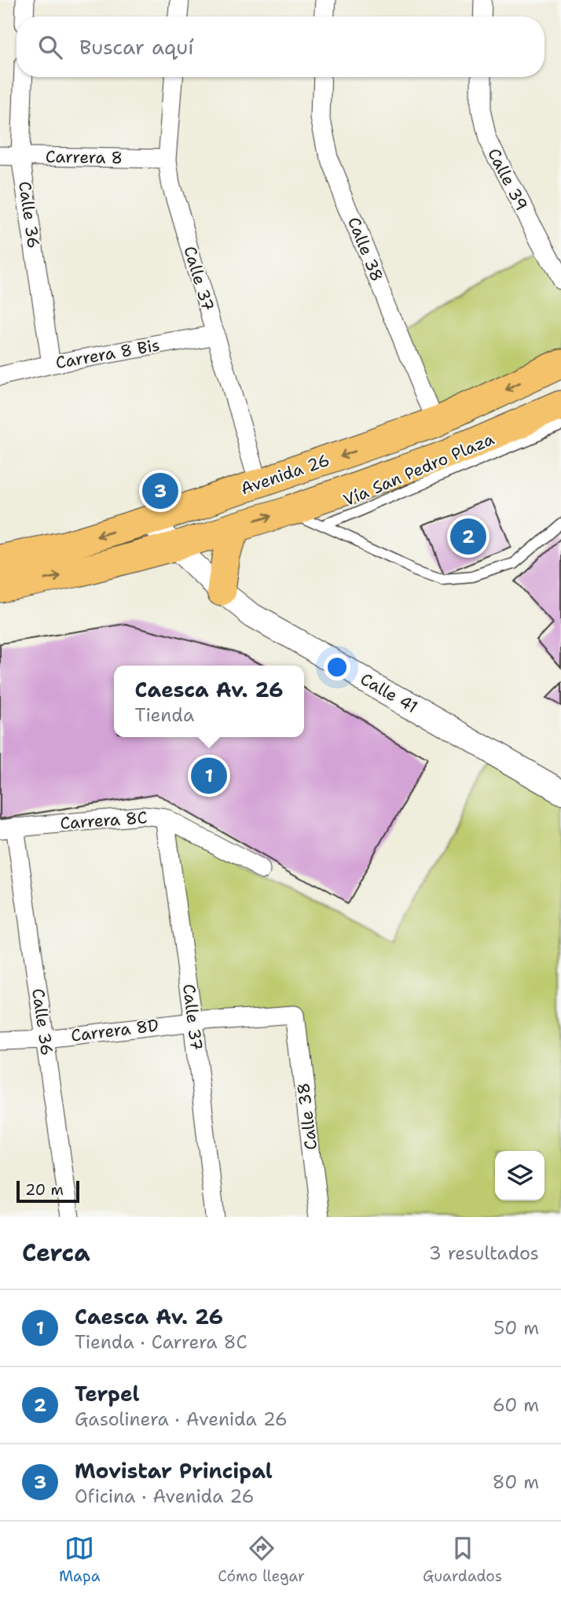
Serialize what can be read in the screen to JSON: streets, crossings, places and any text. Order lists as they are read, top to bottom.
{
  "streets": {
    "main road": ["Avenida 26"],
    "street": [
      "Carrera 8",
      "Calle 39",
      "Calle 36",
      "Calle 38",
      "Calle 37",
      "Carrera 8 Bis",
      "Calle 41",
      "Carrera 8C",
      "Carrera 8D"
    ],
    "lane": ["Vía San Pedro Plaza"]
  },
  "crossings": [
    ["Carrera 8", "Calle 36"],
    ["Carrera 8", "Calle 37"],
    ["Calle 36", "Carrera 8 Bis"],
    ["Calle 36", "Carrera 8C"],
    ["Calle 36", "Carrera 8D"],
    ["Calle 38", "Avenida 26"],
    ["Calle 38", "Carrera 8D"],
    ["Calle 37", "Carrera 8 Bis"],
    ["Calle 37", "Avenida 26"],
    ["Calle 37", "Carrera 8C"],
    ["Calle 37", "Carrera 8D"],
    ["Avenida 26", "Calle 41"]
  ],
  "scale_bar": "20 m",
  "page": {
    "search": "Buscar aquí",
    "pins": ["3", "2", "1"],
    "popup": ["Caesca Av. 26", "Tienda"],
    "scale": "20 m",
    "heading": ["Cerca", "3 resultados"],
    "list": [
      {
        "mark": "1",
        "name": "Caesca Av. 26",
        "note": "Tienda · Carrera 8C",
        "value": "50 m"
      },
      {
        "mark": "2",
        "name": "Terpel",
        "note": "Gasolinera · Avenida 26",
        "value": "60 m"
      },
      {
        "mark": "3",
        "name": "Movistar Principal",
        "note": "Oficina · Avenida 26",
        "value": "80 m"
      }
    ],
    "nav": ["Mapa", "Cómo llegar", "Guardados"]
  }
}
